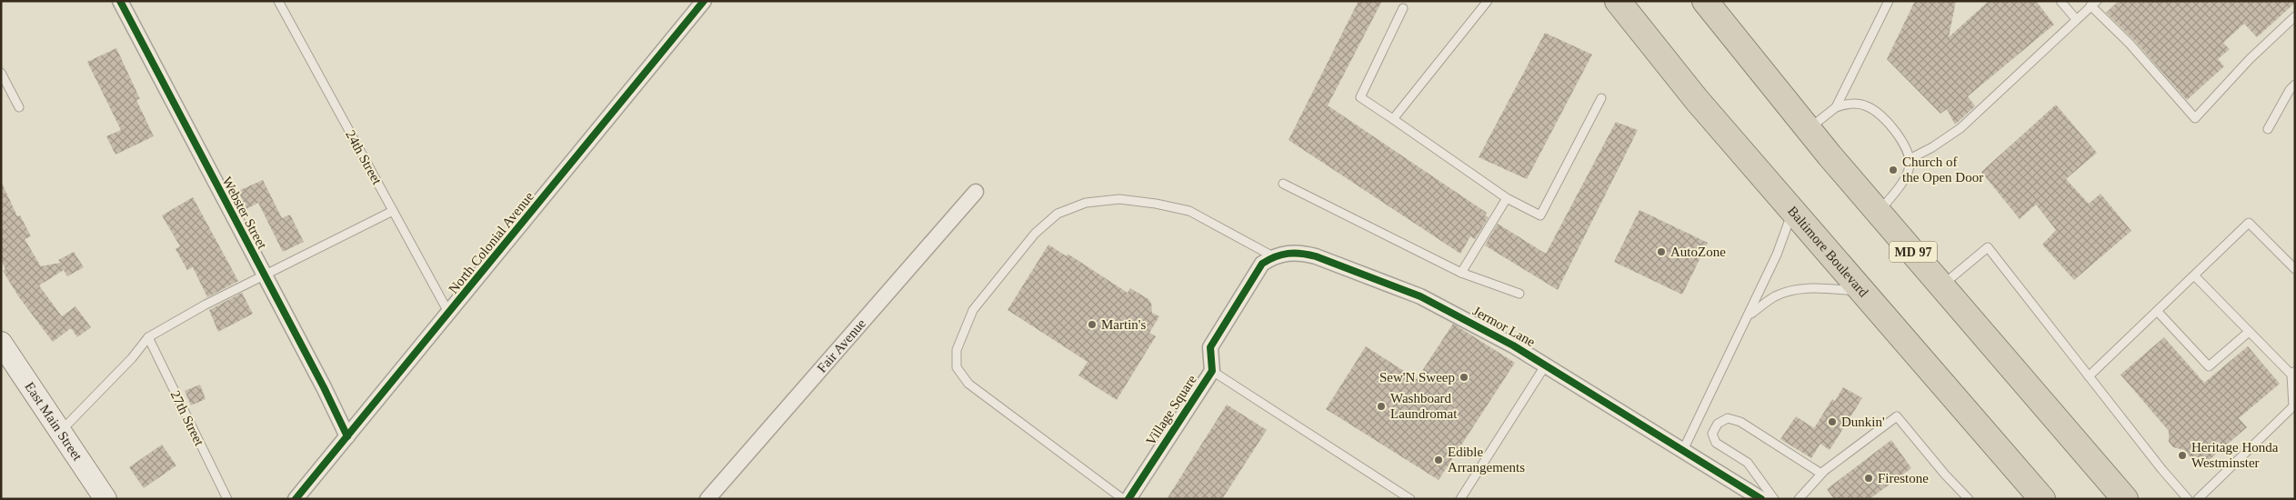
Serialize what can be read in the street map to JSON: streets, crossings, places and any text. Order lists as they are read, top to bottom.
{
  "streets": {
    "highway": ["Baltimore Boulevard", "MD 97"],
    "main road": ["East Main Street"],
    "street": [
      "Webster Street",
      "North Colonial Avenue",
      "Jermor Lane",
      "Fair Avenue",
      "Village Square"
    ],
    "lane": ["24th Street", "27th Street"]
  },
  "crossings": [
    ["24th Street", "North Colonial Avenue"],
    ["Webster Street", "North Colonial Avenue"],
    ["Jermor Lane", "Village Square"]
  ],
  "places": [
    "Church of the Open Door",
    "AutoZone",
    "Martin's",
    "Sew'N Sweep",
    "Washboard Laundromat",
    "Dunkin'",
    "Heritage Honda Westminster",
    "Edible Arrangements",
    "Firestone"
  ]
}
